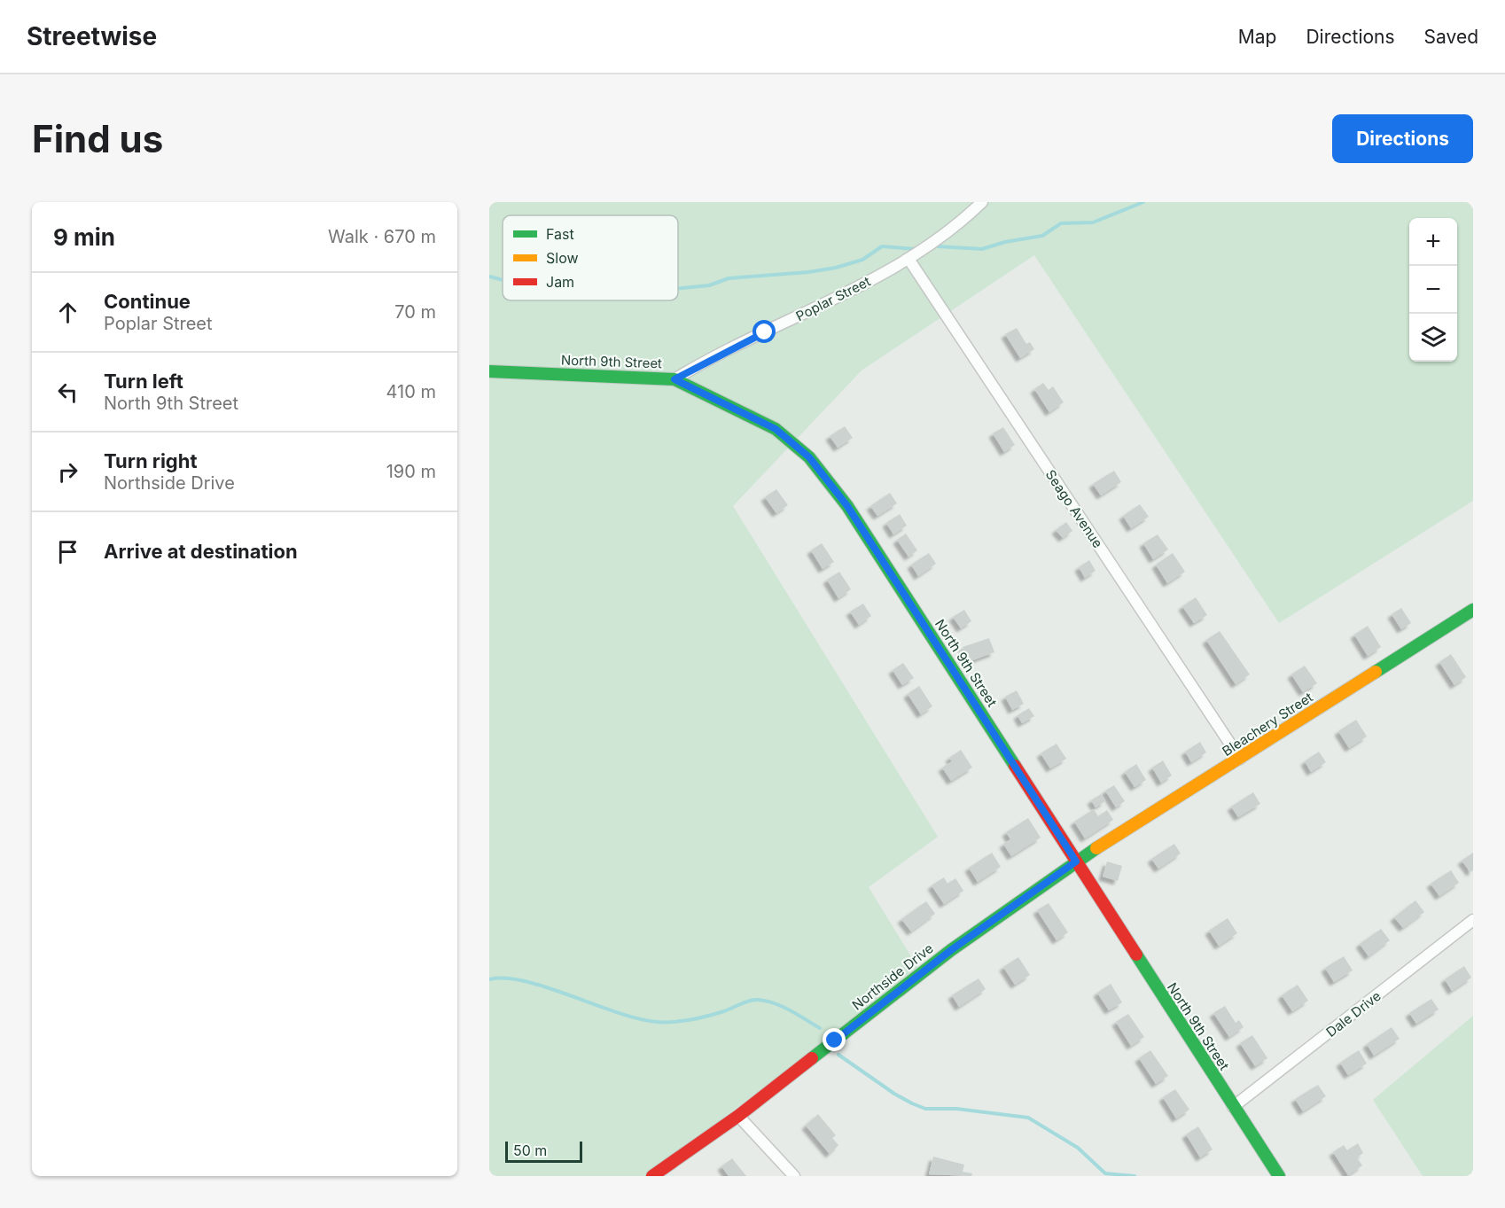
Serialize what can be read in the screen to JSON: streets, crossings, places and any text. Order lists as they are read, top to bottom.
{
  "streets": {
    "street": [
      "Poplar Street",
      "North 9th Street",
      "Seago Avenue",
      "Bleachery Street",
      "Northside Drive",
      "Dale Drive"
    ]
  },
  "crossings": [
    ["Poplar Street", "North 9th Street"],
    ["Poplar Street", "Seago Avenue"],
    ["North 9th Street", "Bleachery Street"],
    ["North 9th Street", "Northside Drive"],
    ["North 9th Street", "Dale Drive"],
    ["Seago Avenue", "Bleachery Street"],
    ["Bleachery Street", "Northside Drive"]
  ],
  "legend": ["Fast", "Slow", "Jam"],
  "scale_bar": "50 m",
  "page": {
    "header": "Streetwise",
    "nav": ["Map", "Directions", "Saved"],
    "buttons": "Directions",
    "title": "Find us",
    "heading": ["9 min", "Walk · 670 m"],
    "map_buttons": ["+", "−"],
    "list": [
      ["Continue", "Poplar Street", "70 m"],
      ["Turn left", "North 9th Street", "410 m"],
      ["Turn right", "Northside Drive", "190 m"],
      "Arrive at destination"
    ],
    "scale": "50 m"
  }
}
